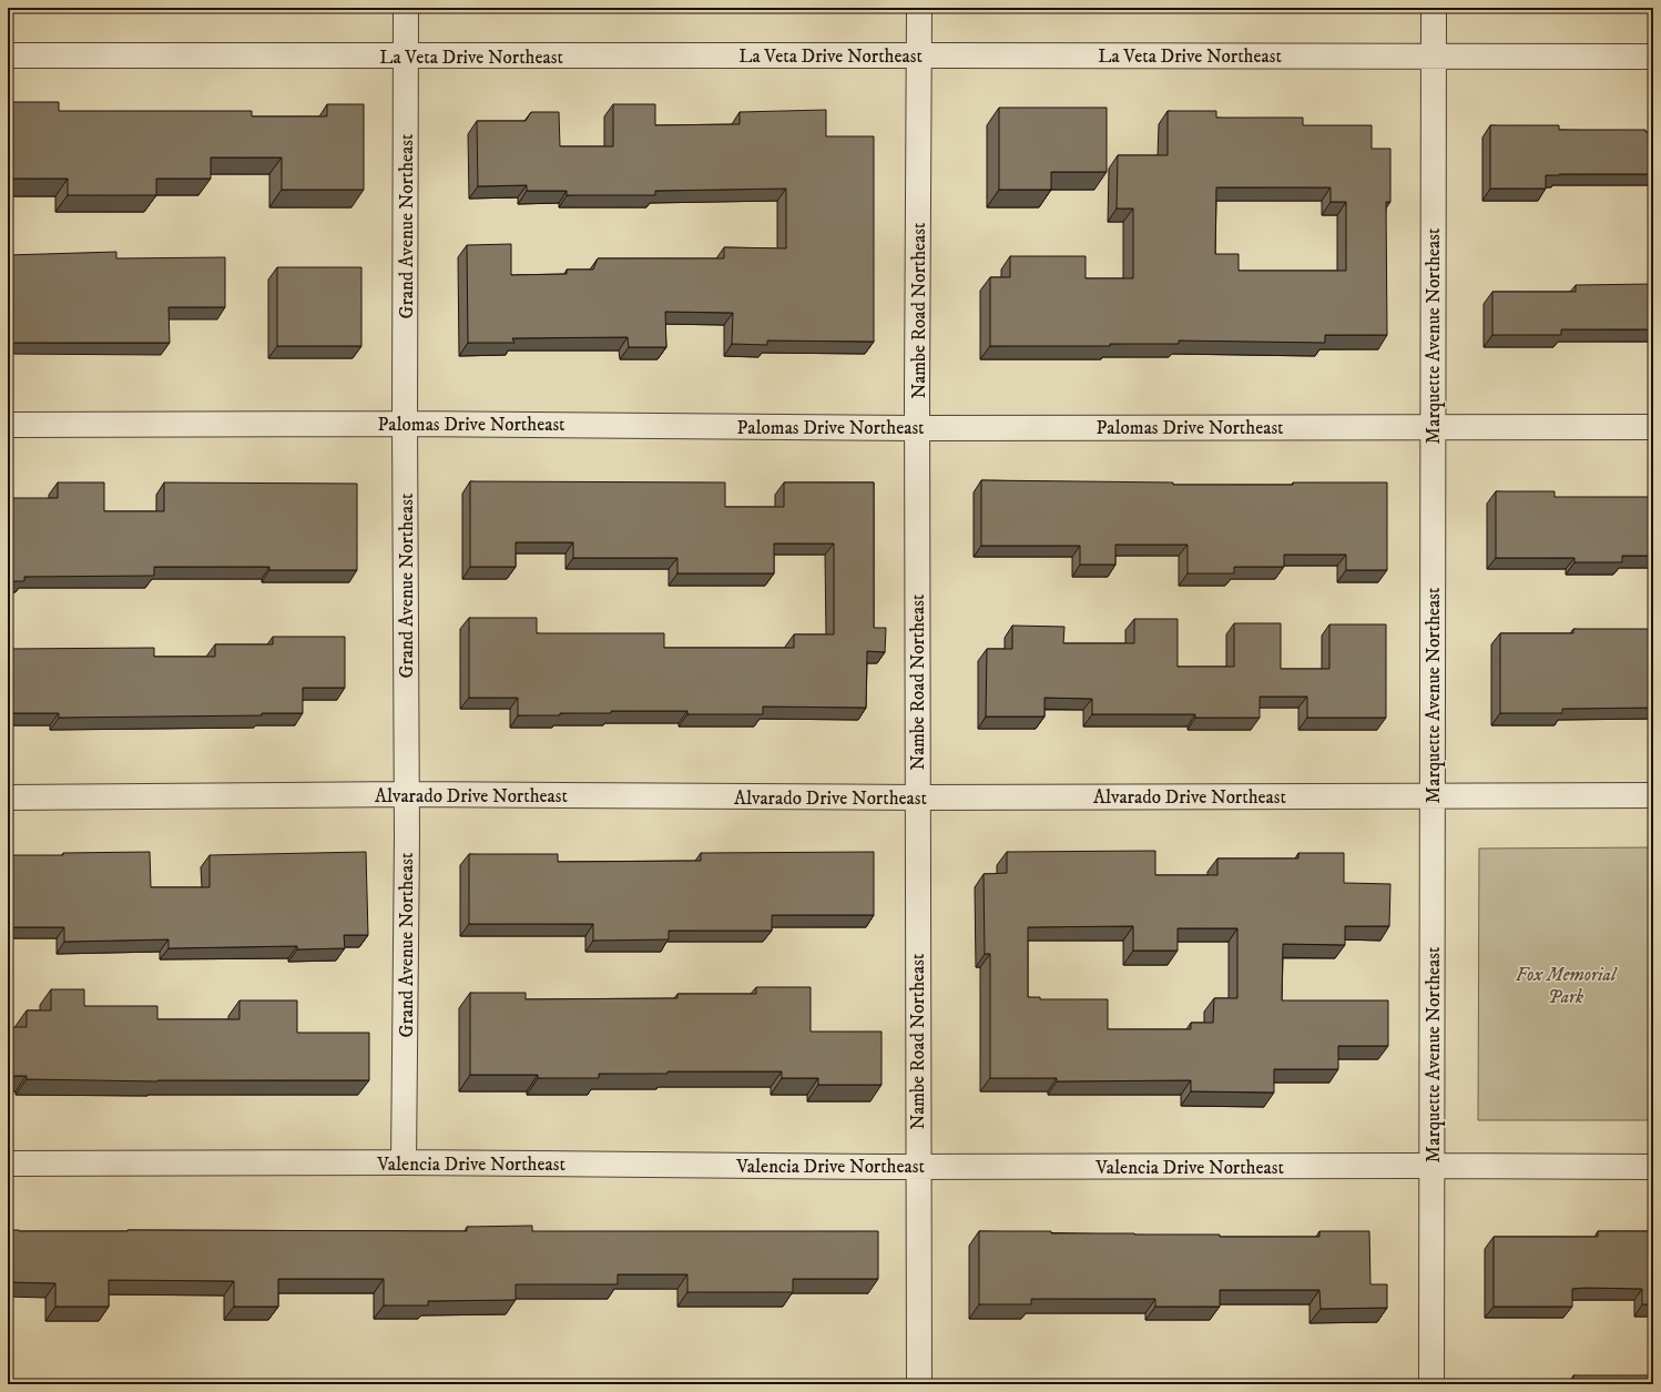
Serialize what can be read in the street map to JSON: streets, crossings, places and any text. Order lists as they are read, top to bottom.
{
  "streets": {
    "street": [
      "La Veta Drive Northeast",
      "Grand Avenue Northeast",
      "Nambe Road Northeast",
      "Marquette Avenue Northeast",
      "Palomas Drive Northeast",
      "Alvarado Drive Northeast",
      "Valencia Drive Northeast"
    ]
  },
  "crossings": [
    ["La Veta Drive Northeast", "Grand Avenue Northeast"],
    ["La Veta Drive Northeast", "Nambe Road Northeast"],
    ["La Veta Drive Northeast", "Marquette Avenue Northeast"],
    ["Grand Avenue Northeast", "Palomas Drive Northeast"],
    ["Grand Avenue Northeast", "Alvarado Drive Northeast"],
    ["Grand Avenue Northeast", "Valencia Drive Northeast"],
    ["Nambe Road Northeast", "Palomas Drive Northeast"],
    ["Nambe Road Northeast", "Alvarado Drive Northeast"],
    ["Nambe Road Northeast", "Valencia Drive Northeast"],
    ["Marquette Avenue Northeast", "Palomas Drive Northeast"],
    ["Marquette Avenue Northeast", "Alvarado Drive Northeast"],
    ["Marquette Avenue Northeast", "Valencia Drive Northeast"]
  ],
  "parks": ["Fox Memorial Park"]
}
